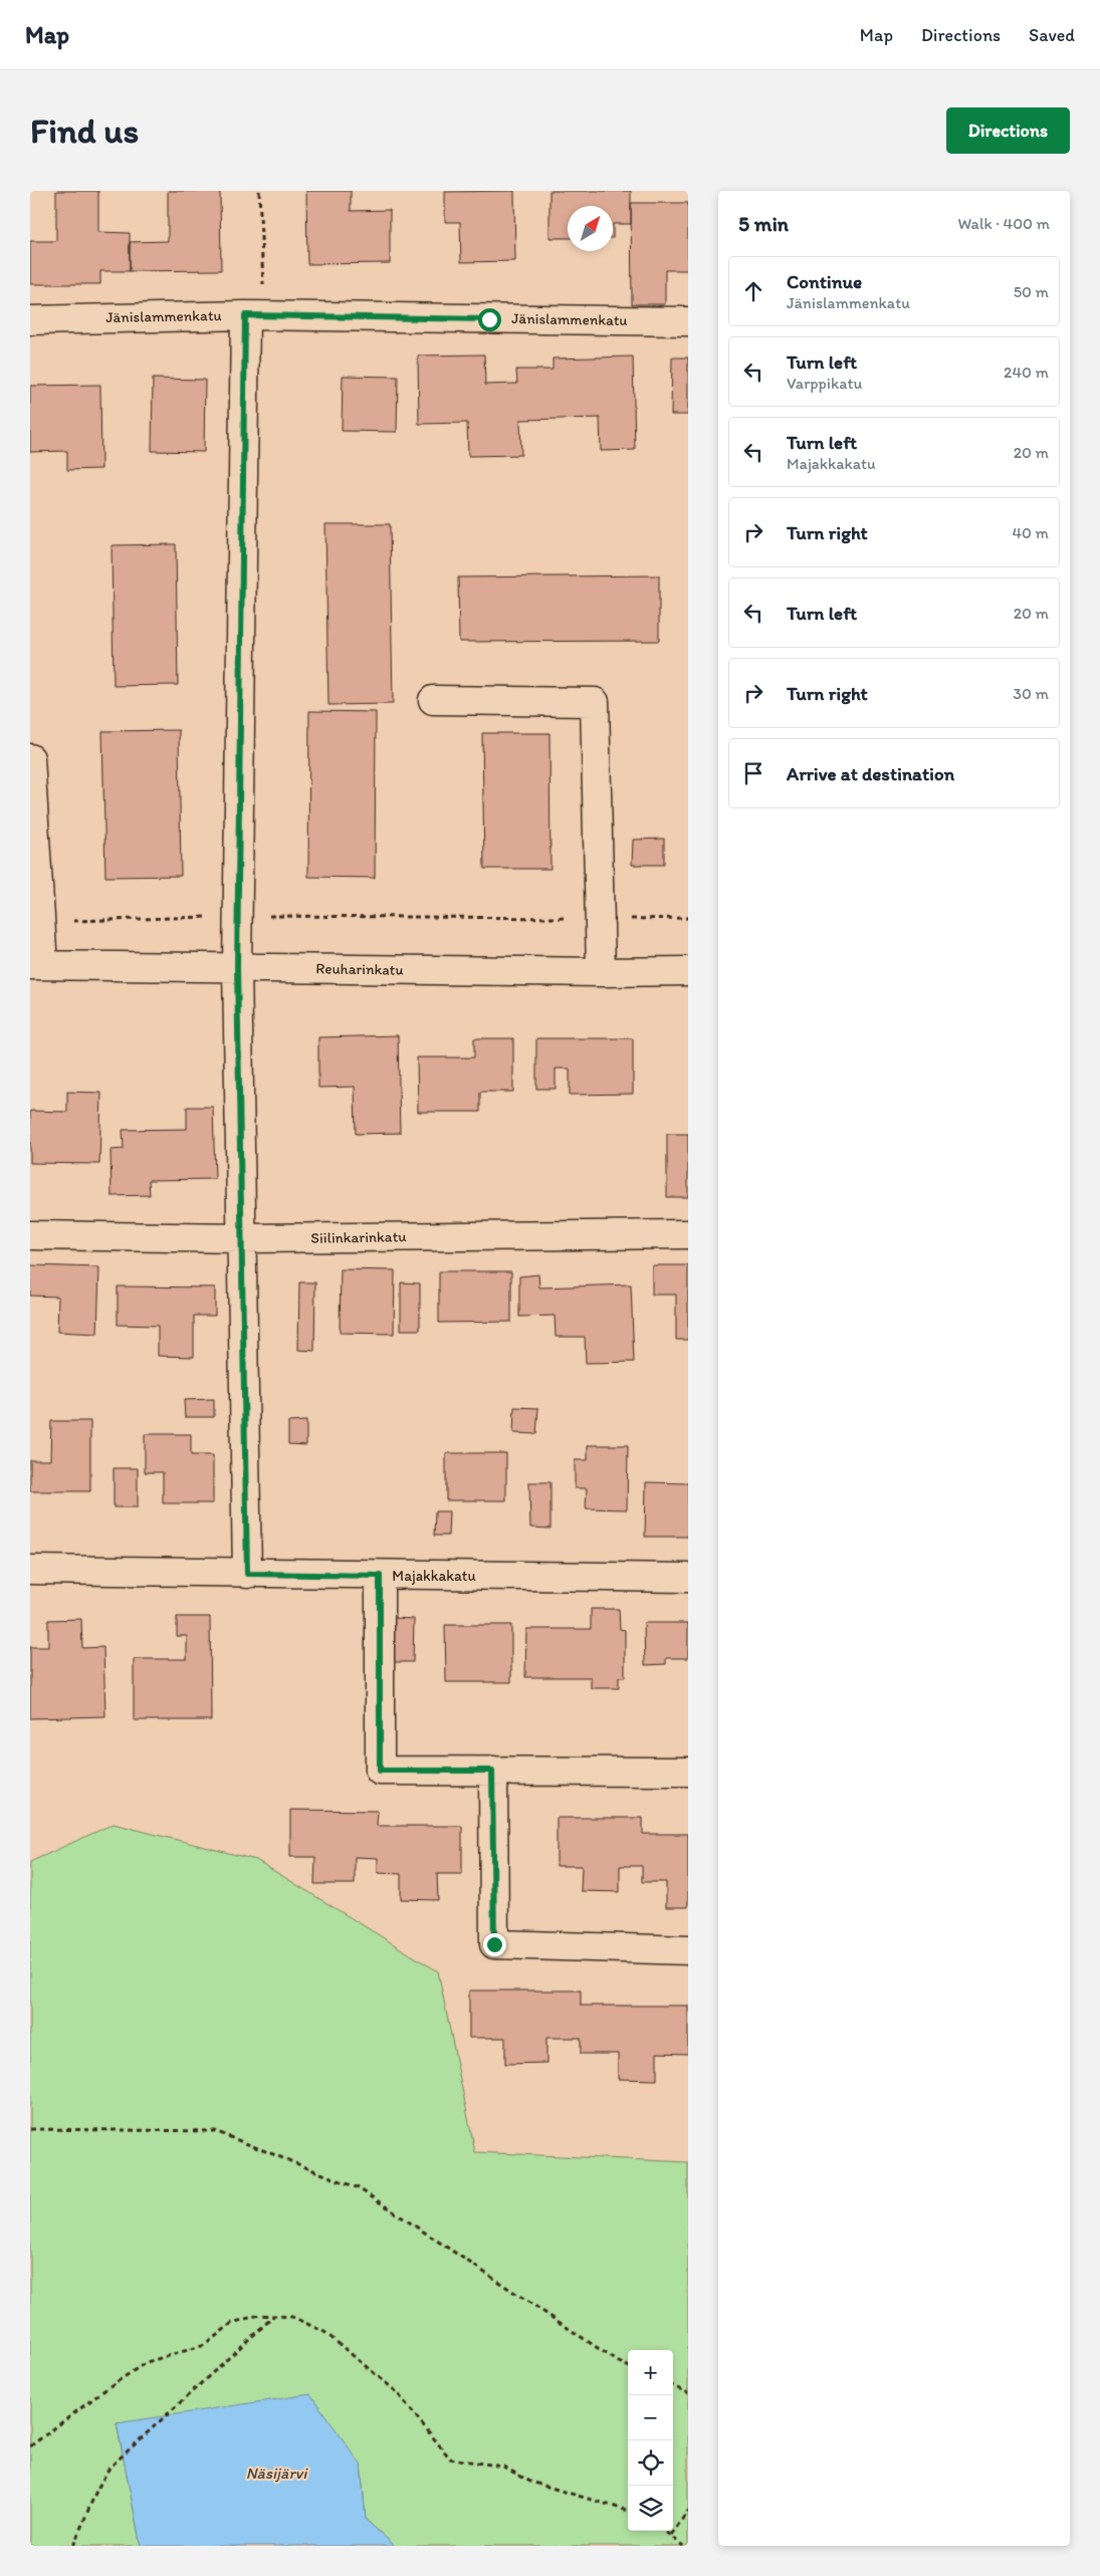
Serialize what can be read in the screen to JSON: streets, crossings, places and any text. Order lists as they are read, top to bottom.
{
  "streets": {
    "street": [
      "Jänislammenkatu",
      "Reuharinkatu",
      "Siilinkarinkatu",
      "Majakkakatu"
    ]
  },
  "water": ["Näsijärvi"],
  "north": "top right",
  "page": {
    "header": "Map",
    "nav": ["Map", "Directions", "Saved"],
    "buttons": "Directions",
    "title": "Find us",
    "heading": ["5 min", "Walk · 400 m"],
    "list": [
      ["Continue", "Jänislammenkatu", "50 m"],
      ["Turn left", "Varppikatu", "240 m"],
      ["Turn left", "Majakkakatu", "20 m"],
      ["Turn right", "40 m"],
      ["Turn left", "20 m"],
      ["Turn right", "30 m"],
      "Arrive at destination"
    ],
    "map_buttons": ["+", "−"]
  }
}
